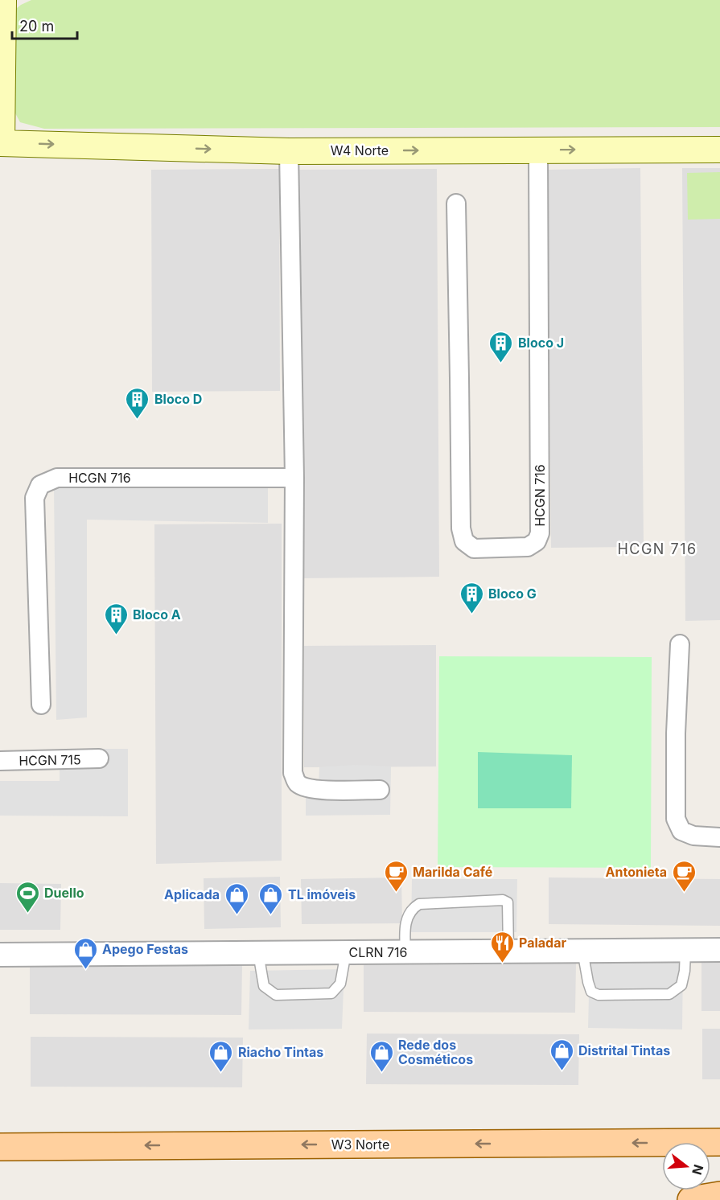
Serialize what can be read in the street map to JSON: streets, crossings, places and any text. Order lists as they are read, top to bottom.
{
  "streets": {
    "main road": ["W4 Norte", "W3 Norte"],
    "street": ["HCGN 716", "HCGN 715", "CLRN 716"]
  },
  "crossings": [
    ["W4 Norte", "HCGN 716"]
  ],
  "one_way": ["W4 Norte", "W3 Norte"],
  "districts": ["HCGN 716"],
  "places": {
    "building": [
      "Bloco J",
      "Bloco D",
      "Bloco G",
      "Bloco A"
    ],
    "cafe": ["Marilda Café", "Antonieta"],
    "sports": ["Duello"],
    "shop": [
      "Aplicada",
      "TL imóveis",
      "Apego Festas",
      "Distrital Tintas",
      "Riacho Tintas",
      "Rede dos Cosméticos"
    ],
    "restaurant": ["Paladar"]
  },
  "scale_bar": "20 m",
  "north": "right"
}
